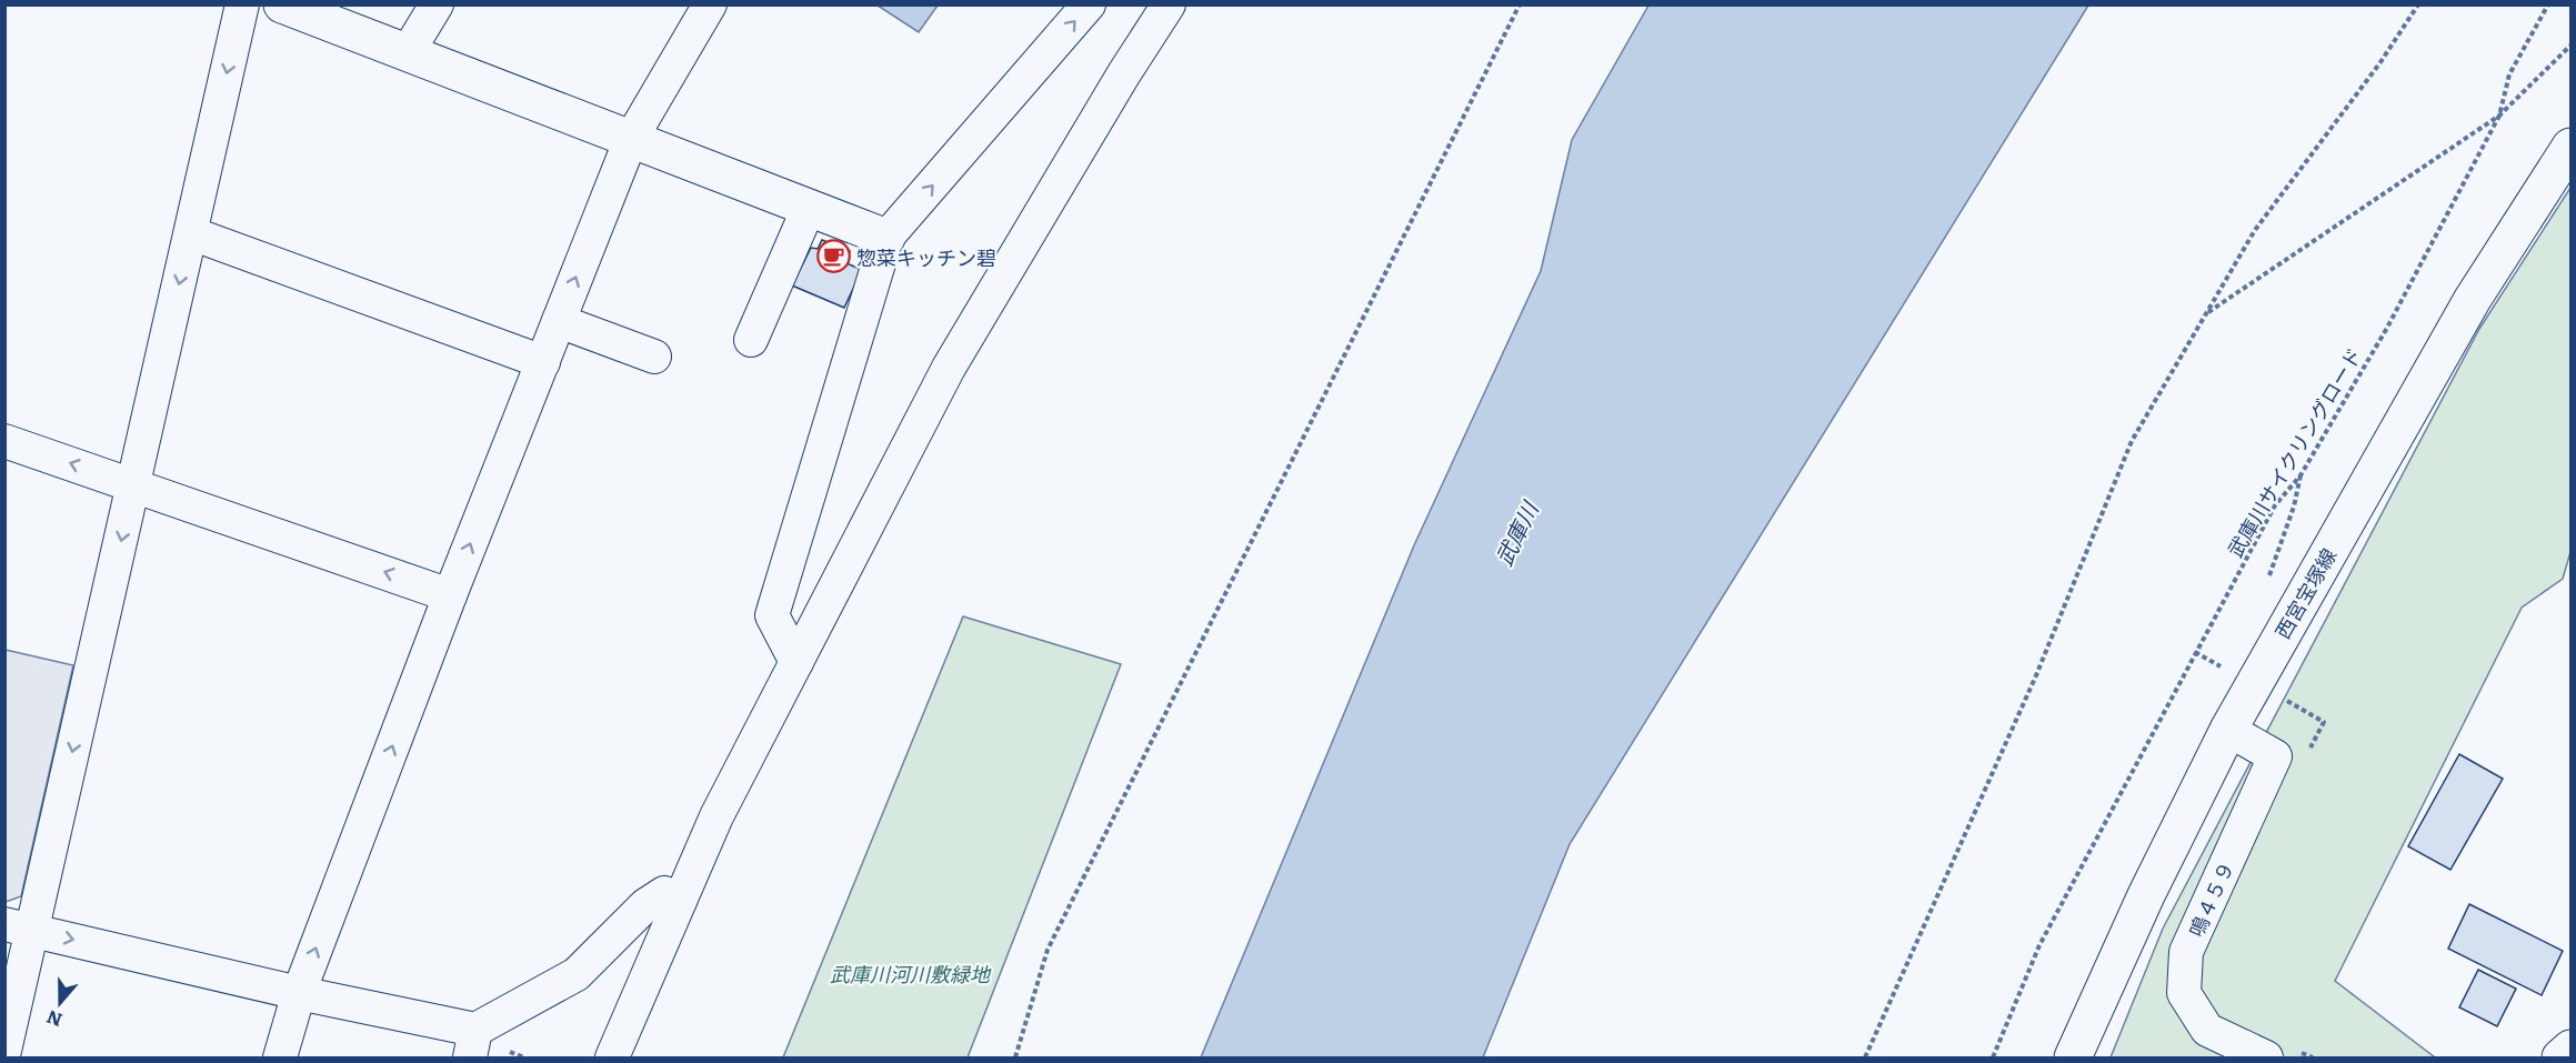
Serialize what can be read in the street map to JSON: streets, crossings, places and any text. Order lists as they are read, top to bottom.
{
  "streets": {
    "main road": ["西宮宝塚線"],
    "street": ["鳴４５９"],
    "path": ["武庫川サイクリングロード"]
  },
  "crossings": [
    ["西宮宝塚線", "鳴４５９"]
  ],
  "water": ["武庫川"],
  "parks": ["武庫川河川敷緑地"],
  "places": {
    "cafe": ["惣菜キッチン碧"]
  },
  "north": "bottom"
}
